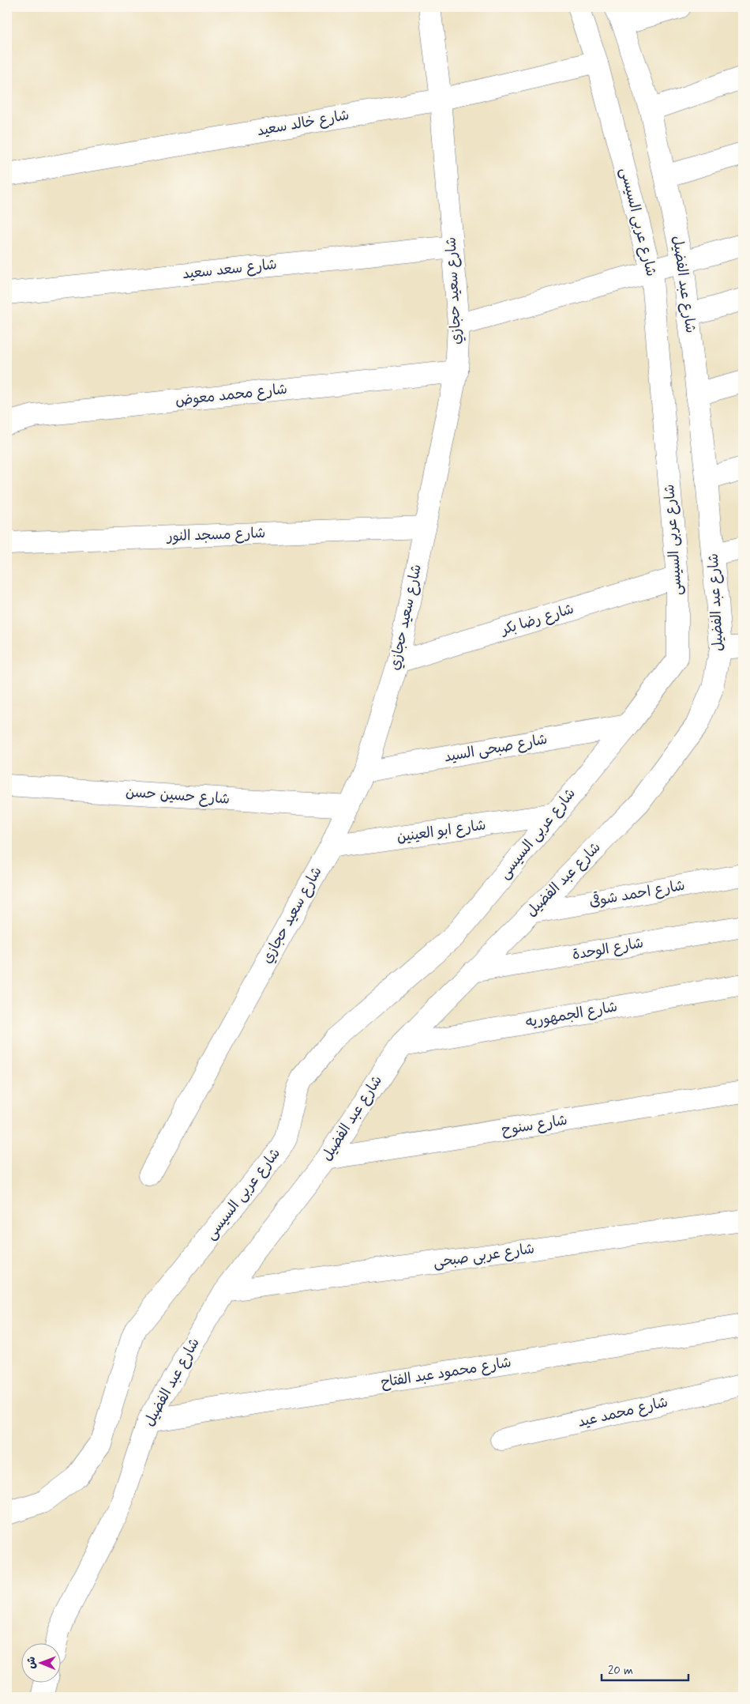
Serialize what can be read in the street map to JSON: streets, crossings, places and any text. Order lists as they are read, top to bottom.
{
  "streets": {
    "street": [
      "شارع خالد سعيد",
      "شارع عربى السيسى",
      "شارع سعد سعيد",
      "شارع عبد الفضيل",
      "شارع سعيد حجازي",
      "شارع محمد معوض",
      "شارع مسجد النور",
      "شارع رضا بكر",
      "شارع صبحى السيد",
      "شارع حسين حسن",
      "شارع ابو العينين",
      "شارع احمد شوقى",
      "شارع الوحدة",
      "شارع الجمهوريه",
      "شارع سنوح",
      "شارع عربى صبحى",
      "شارع محمود عبد الفتاح",
      "شارع محمد عيد"
    ]
  },
  "crossings": [
    ["شارع خالد سعيد", "شارع عربى السيسى"],
    ["شارع خالد سعيد", "شارع سعيد حجازي"],
    ["شارع عربى السيسى", "شارع رضا بكر"],
    ["شارع عربى السيسى", "شارع صبحى السيد"],
    ["شارع عربى السيسى", "شارع ابو العينين"],
    ["شارع سعد سعيد", "شارع سعيد حجازي"],
    ["شارع عبد الفضيل", "شارع احمد شوقى"],
    ["شارع عبد الفضيل", "شارع الوحدة"],
    ["شارع عبد الفضيل", "شارع الجمهوريه"],
    ["شارع عبد الفضيل", "شارع سنوح"],
    ["شارع عبد الفضيل", "شارع عربى صبحى"],
    ["شارع عبد الفضيل", "شارع محمود عبد الفتاح"],
    ["شارع سعيد حجازي", "شارع محمد معوض"],
    ["شارع سعيد حجازي", "شارع مسجد النور"],
    ["شارع سعيد حجازي", "شارع رضا بكر"],
    ["شارع سعيد حجازي", "شارع صبحى السيد"],
    ["شارع سعيد حجازي", "شارع حسين حسن"],
    ["شارع سعيد حجازي", "شارع ابو العينين"]
  ],
  "scale_bar": "20 m",
  "north": "left"
}
